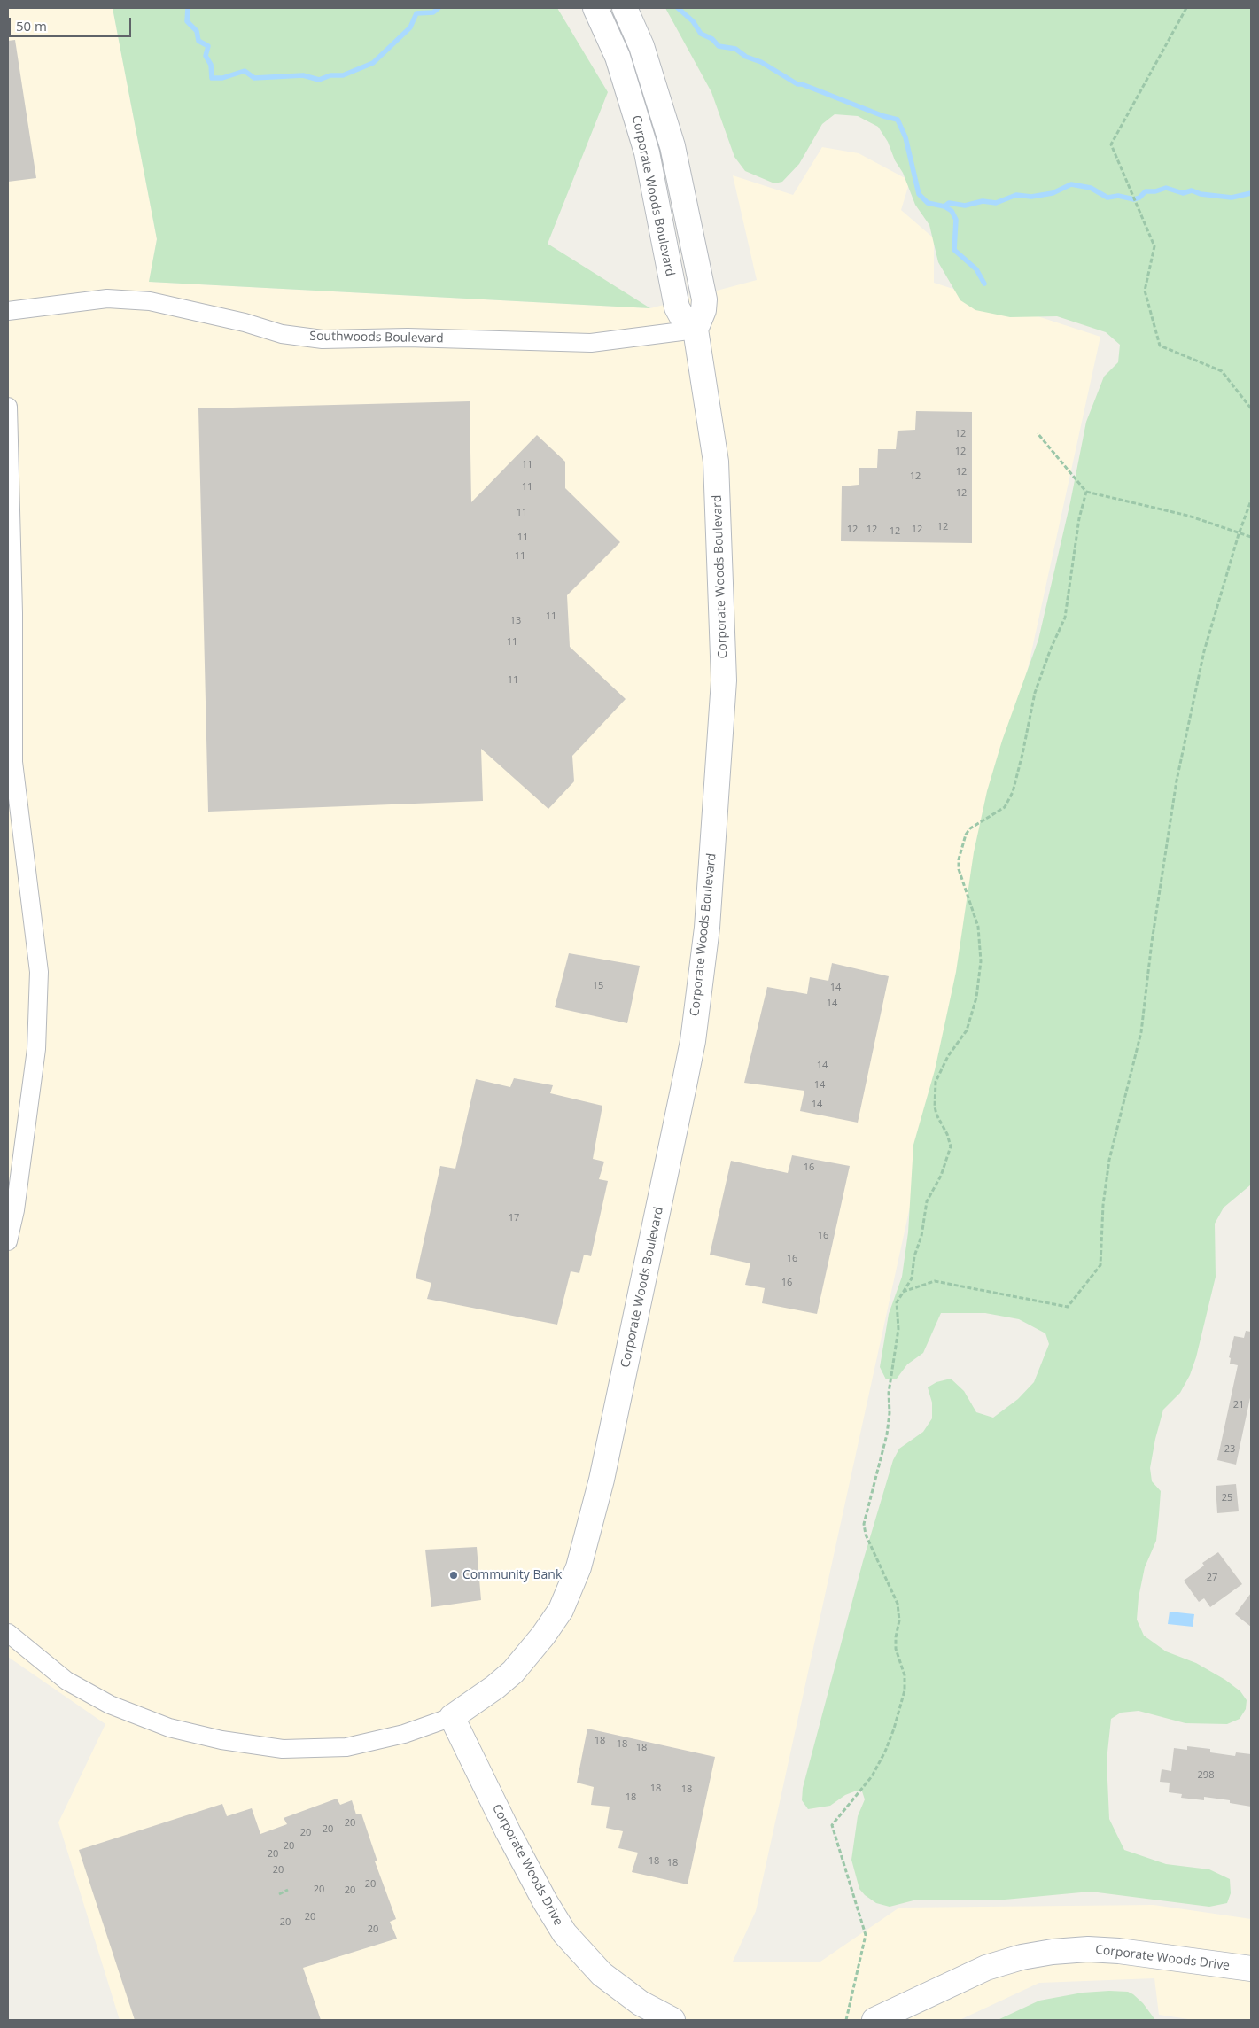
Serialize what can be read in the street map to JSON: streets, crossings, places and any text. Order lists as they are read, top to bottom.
{
  "streets": {
    "street": ["Corporate Woods Boulevard", "Southwoods Boulevard", "Corporate Woods Drive"]
  },
  "crossings": [
    ["Corporate Woods Boulevard", "Southwoods Boulevard"],
    ["Corporate Woods Boulevard", "Corporate Woods Drive"]
  ],
  "places": ["Community Bank"],
  "house_numbers": [
    "12",
    "12",
    "11",
    "12",
    "12",
    "11",
    "12",
    "11",
    "12",
    "12",
    "12",
    "12",
    "12",
    "11",
    "11",
    "11",
    "13",
    "11",
    "11",
    "15",
    "14",
    "14",
    "14",
    "14",
    "14",
    "16",
    "17",
    "16",
    "16",
    "16",
    "21",
    "23",
    "25",
    "27",
    "18",
    "18",
    "18",
    "298",
    "18",
    "18",
    "18",
    "20",
    "20",
    "20",
    "20",
    "20",
    "18",
    "18",
    "20",
    "20",
    "20",
    "20",
    "20",
    "20",
    "20"
  ],
  "scale_bar": "50 m"
}
